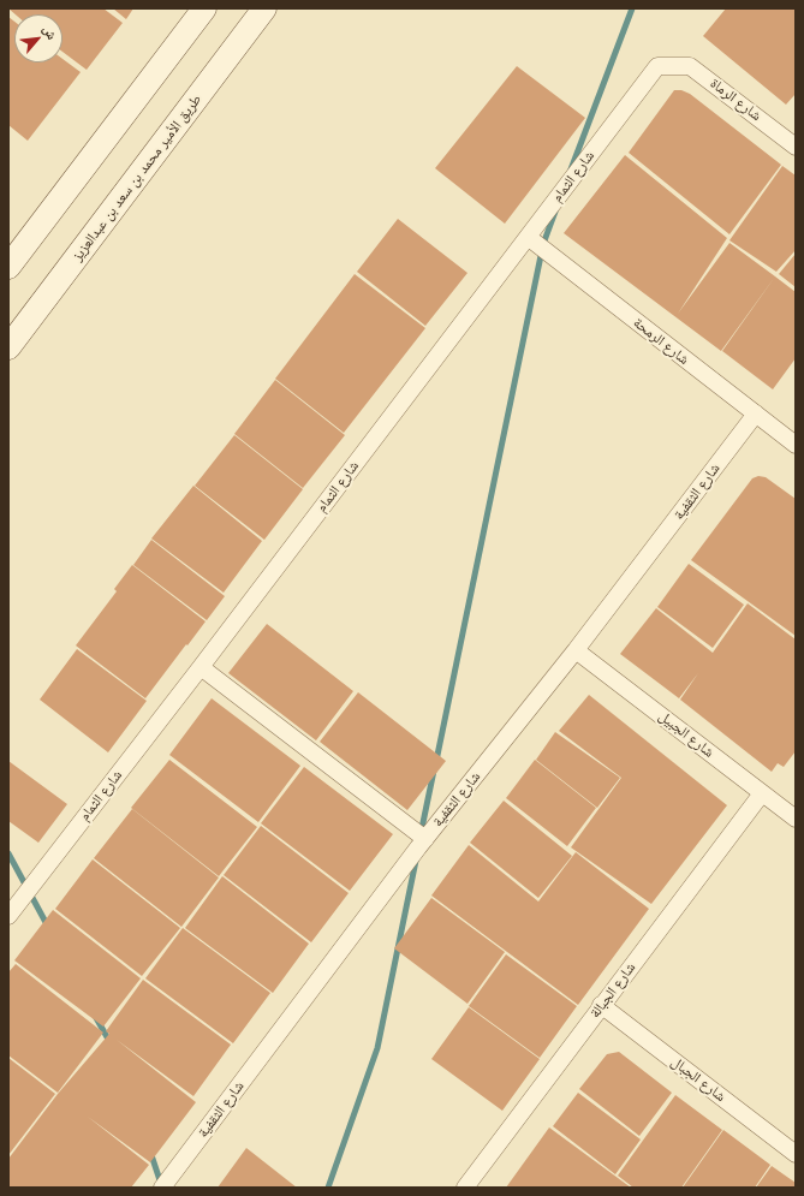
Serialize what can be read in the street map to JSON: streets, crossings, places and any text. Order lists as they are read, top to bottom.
{
  "streets": {
    "main road": ["طريق الأمير محمد بن سعد بن عبدالعزيز"],
    "street": [
      "شارع الرماة",
      "شارع الثمام",
      "شارع الرمحة",
      "شارع الثقفية",
      "شارع الجبيل",
      "شارع الجبالة",
      "شارع الجبال"
    ]
  },
  "crossings": [
    ["شارع الرماة", "شارع الثمام"],
    ["شارع الثمام", "شارع الرمحة"],
    ["شارع الرمحة", "شارع الثقفية"],
    ["شارع الثقفية", "شارع الجبيل"],
    ["شارع الجبيل", "شارع الجبالة"],
    ["شارع الجبالة", "شارع الجبال"]
  ],
  "north": "top right"
}
